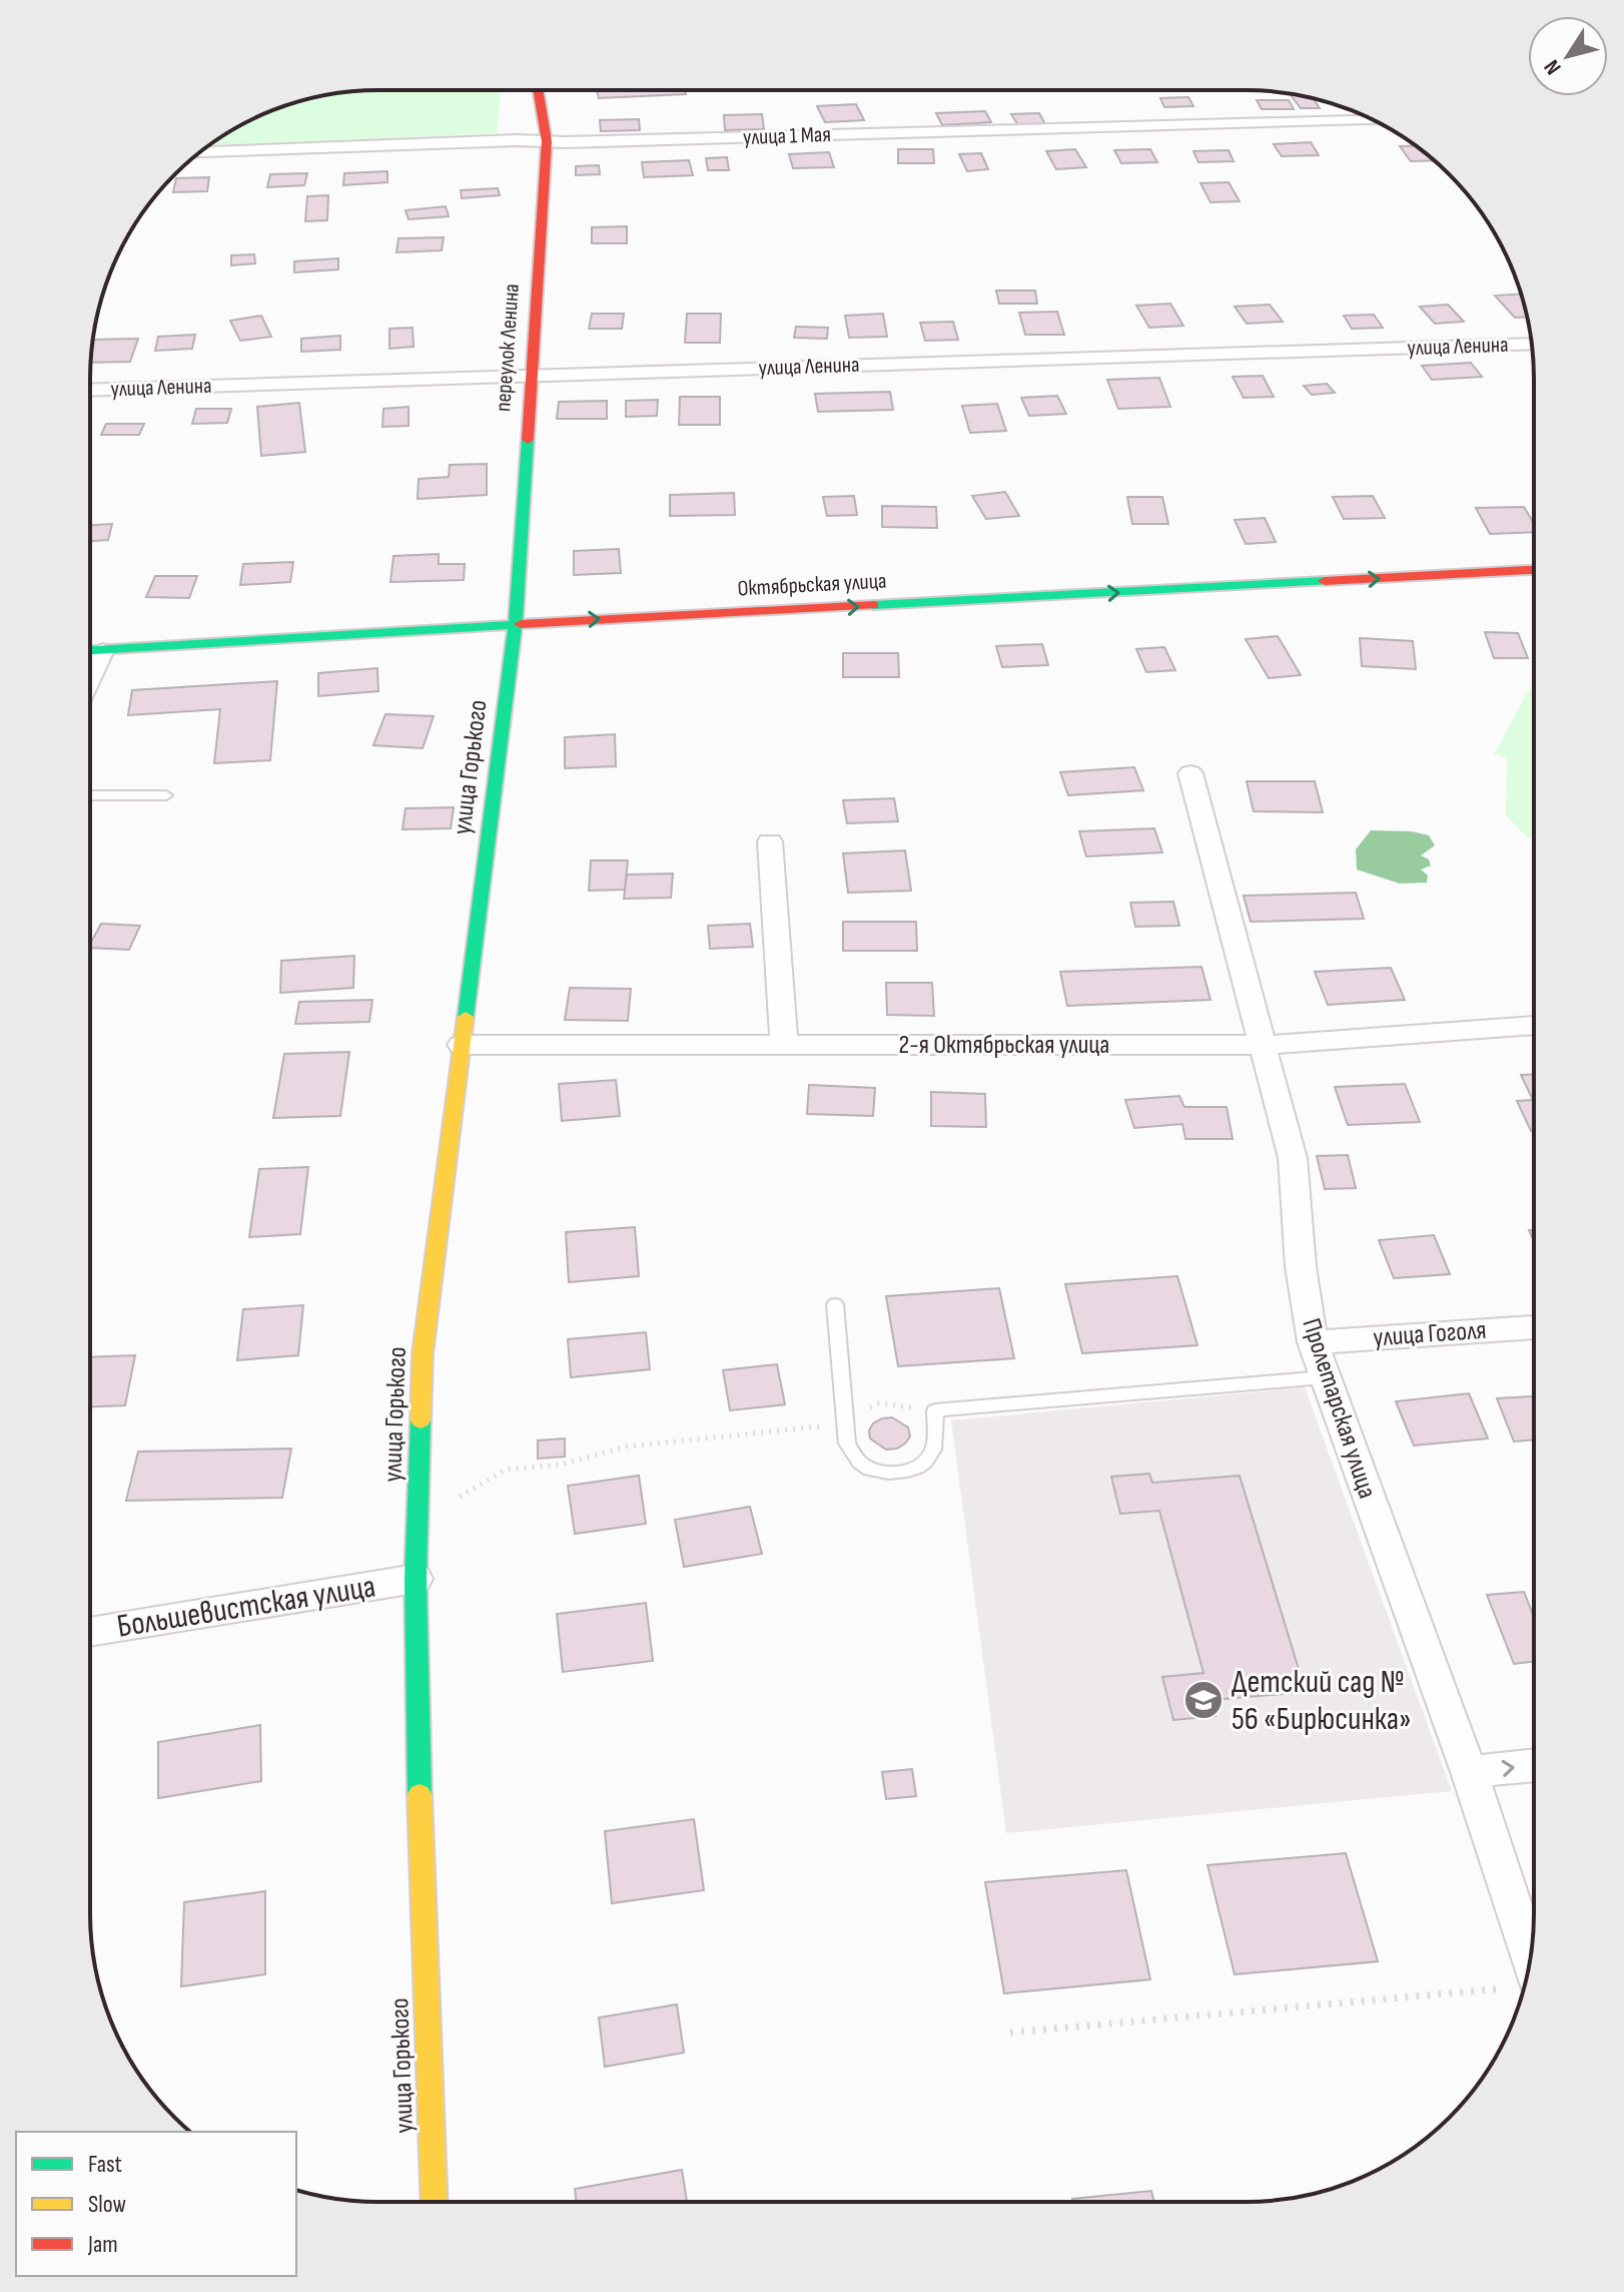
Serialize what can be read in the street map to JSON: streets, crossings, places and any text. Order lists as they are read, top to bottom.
{
  "streets": {
    "street": [
      "улица 1 Мая",
      "улица Ленина",
      "переулок Ленина",
      "Октябрьская улица",
      "улица Горького",
      "2-я Октябрьская улица",
      "улица Гоголя",
      "Пролетарская улица",
      "Большевистская улица"
    ]
  },
  "crossings": [
    ["улица 1 Мая", "переулок Ленина"],
    ["улица Ленина", "переулок Ленина"],
    ["переулок Ленина", "Октябрьская улица"],
    ["переулок Ленина", "улица Горького"],
    ["Октябрьская улица", "улица Горького"],
    ["улица Горького", "2-я Октябрьская улица"],
    ["улица Горького", "Большевистская улица"],
    ["2-я Октябрьская улица", "Пролетарская улица"],
    ["улица Гоголя", "Пролетарская улица"]
  ],
  "one_way": ["Октябрьская улица"],
  "places": {
    "school or university": ["Детский сад № 56 «Бирюсинка»"]
  },
  "legend": ["Fast", "Slow", "Jam"],
  "north": "bottom left"
}
